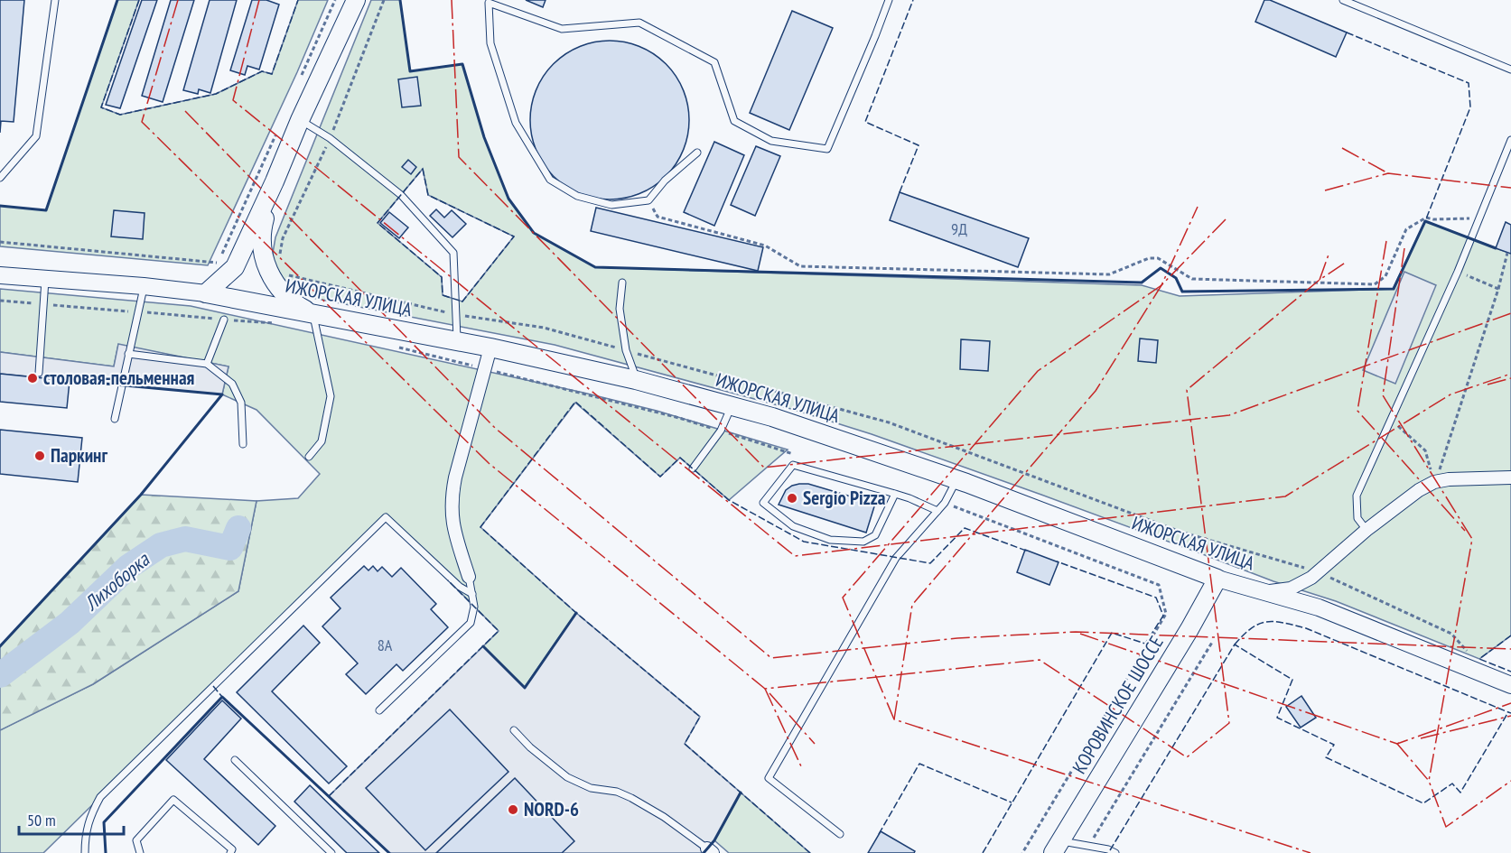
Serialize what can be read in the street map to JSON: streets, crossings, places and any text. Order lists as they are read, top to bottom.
{
  "streets": {
    "main road": ["ИЖОРСКАЯ УЛИЦА", "КОРОВИНСКОЕ ШОССЕ"]
  },
  "crossings": [
    ["ИЖОРСКАЯ УЛИЦА", "КОРОВИНСКОЕ ШОССЕ"]
  ],
  "water": ["Лихоборка"],
  "places": [
    "столовая-пельменная",
    "Паркинг",
    "Sergio Pizza",
    "NORD-6"
  ],
  "house_numbers": ["9Д", "8А"],
  "scale_bar": "50 m"
}
